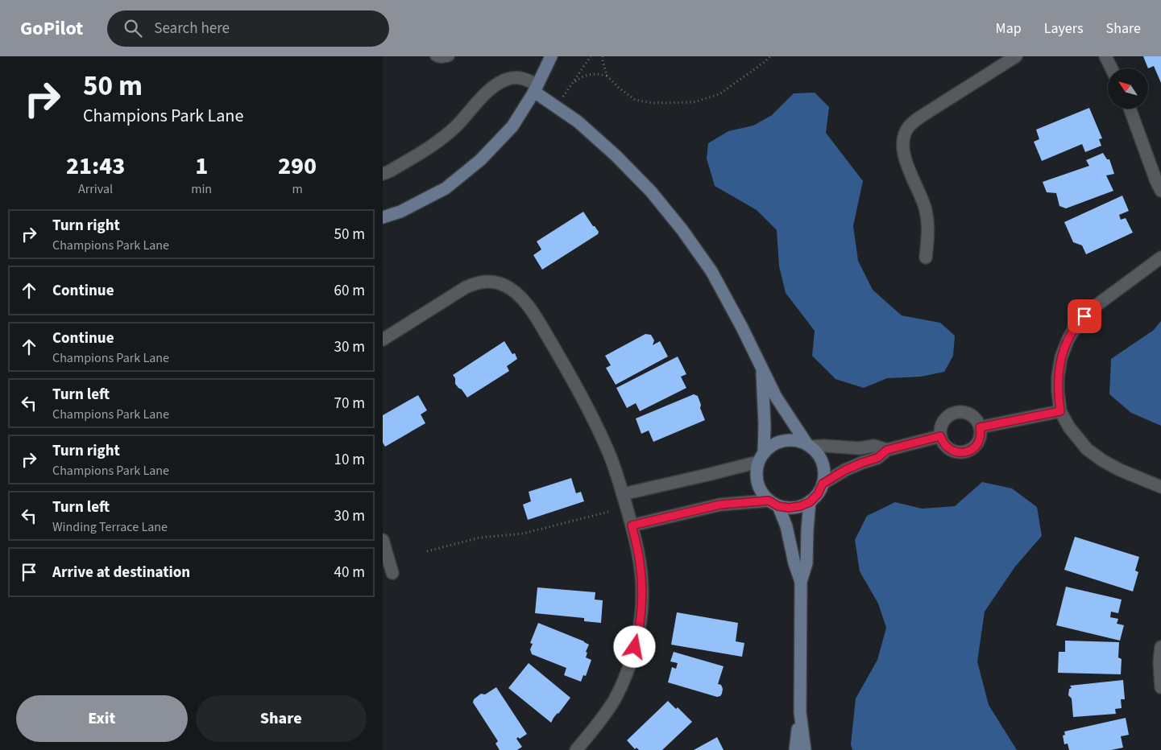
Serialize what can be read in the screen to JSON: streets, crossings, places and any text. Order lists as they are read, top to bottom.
{
  "north": "top left",
  "page": {
    "header": "GoPilot",
    "search": "Search here",
    "nav": ["Map", "Layers", "Share"],
    "turn": ["50 m", "Champions Park Lane"],
    "eta": [
      "21:43",
      "Arrival",
      "1",
      "min",
      "290",
      "m"
    ],
    "list": [
      {
        "name": "Turn right",
        "note": "Champions Park Lane",
        "value": "50 m"
      },
      {
        "name": "Continue",
        "value": "60 m"
      },
      {
        "name": "Continue",
        "note": "Champions Park Lane",
        "value": "30 m"
      },
      {
        "name": "Turn left",
        "note": "Champions Park Lane",
        "value": "70 m"
      },
      {
        "name": "Turn right",
        "note": "Champions Park Lane",
        "value": "10 m"
      },
      {
        "name": "Turn left",
        "note": "Winding Terrace Lane",
        "value": "30 m"
      },
      {
        "name": "Arrive at destination",
        "value": "40 m"
      }
    ],
    "buttons": ["Exit", "Share"]
  }
}
